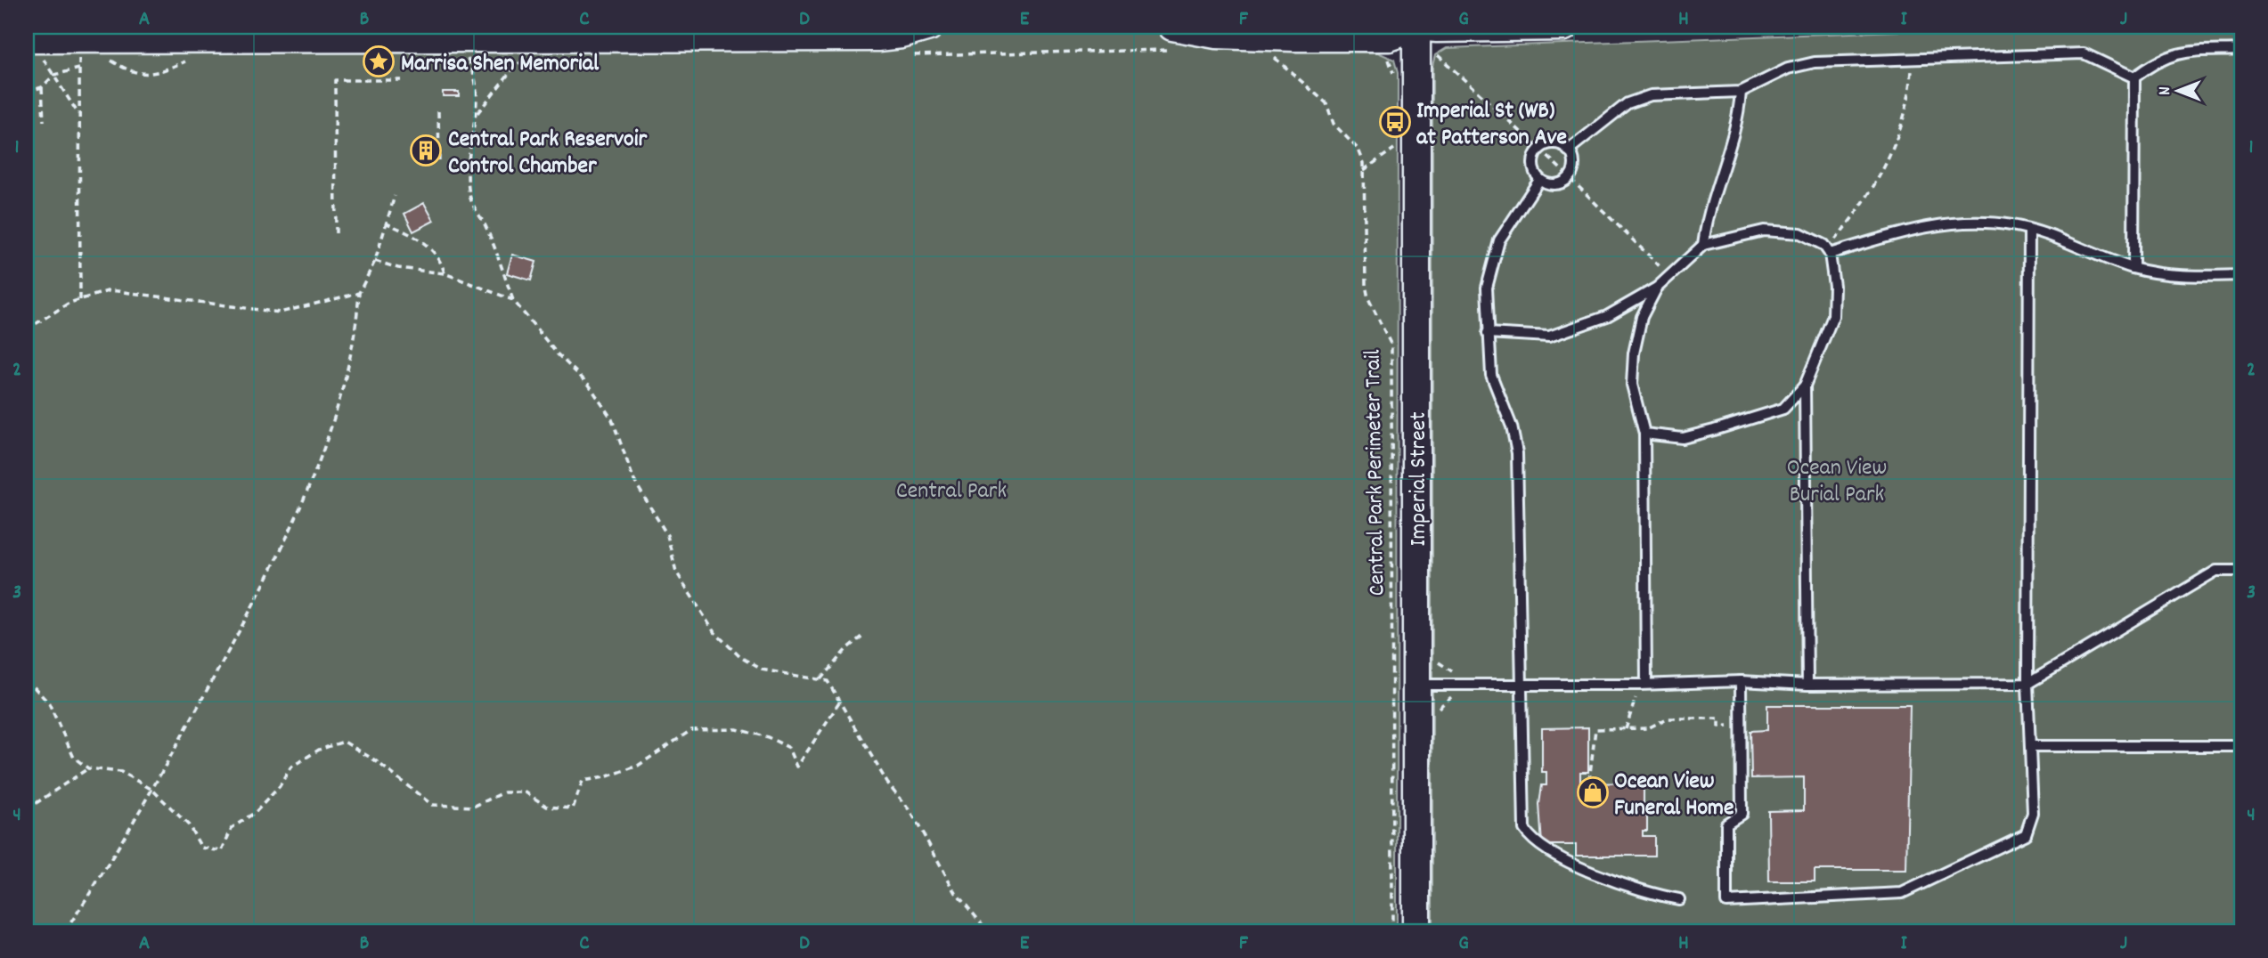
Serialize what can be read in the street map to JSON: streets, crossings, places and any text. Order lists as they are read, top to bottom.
{
  "streets": {
    "main road": ["Imperial Street"],
    "path": ["Central Park Perimeter Trail"]
  },
  "parks": ["Ocean View Burial Park", "Central Park"],
  "places": {
    "place": ["Marrisa Shen Memorial"],
    "bus stop": ["Imperial St (WB) at Patterson Ave"],
    "building": ["Central Park Reservoir Control Chamber"],
    "shop": ["Ocean View Funeral Home"]
  },
  "north": "left",
  "grid": {
    "columns": [
      "A",
      "B",
      "C",
      "D",
      "E",
      "F",
      "G",
      "H",
      "I",
      "J"
    ],
    "rows": [
      "1",
      "2",
      "3",
      "4"
    ]
  }
}
